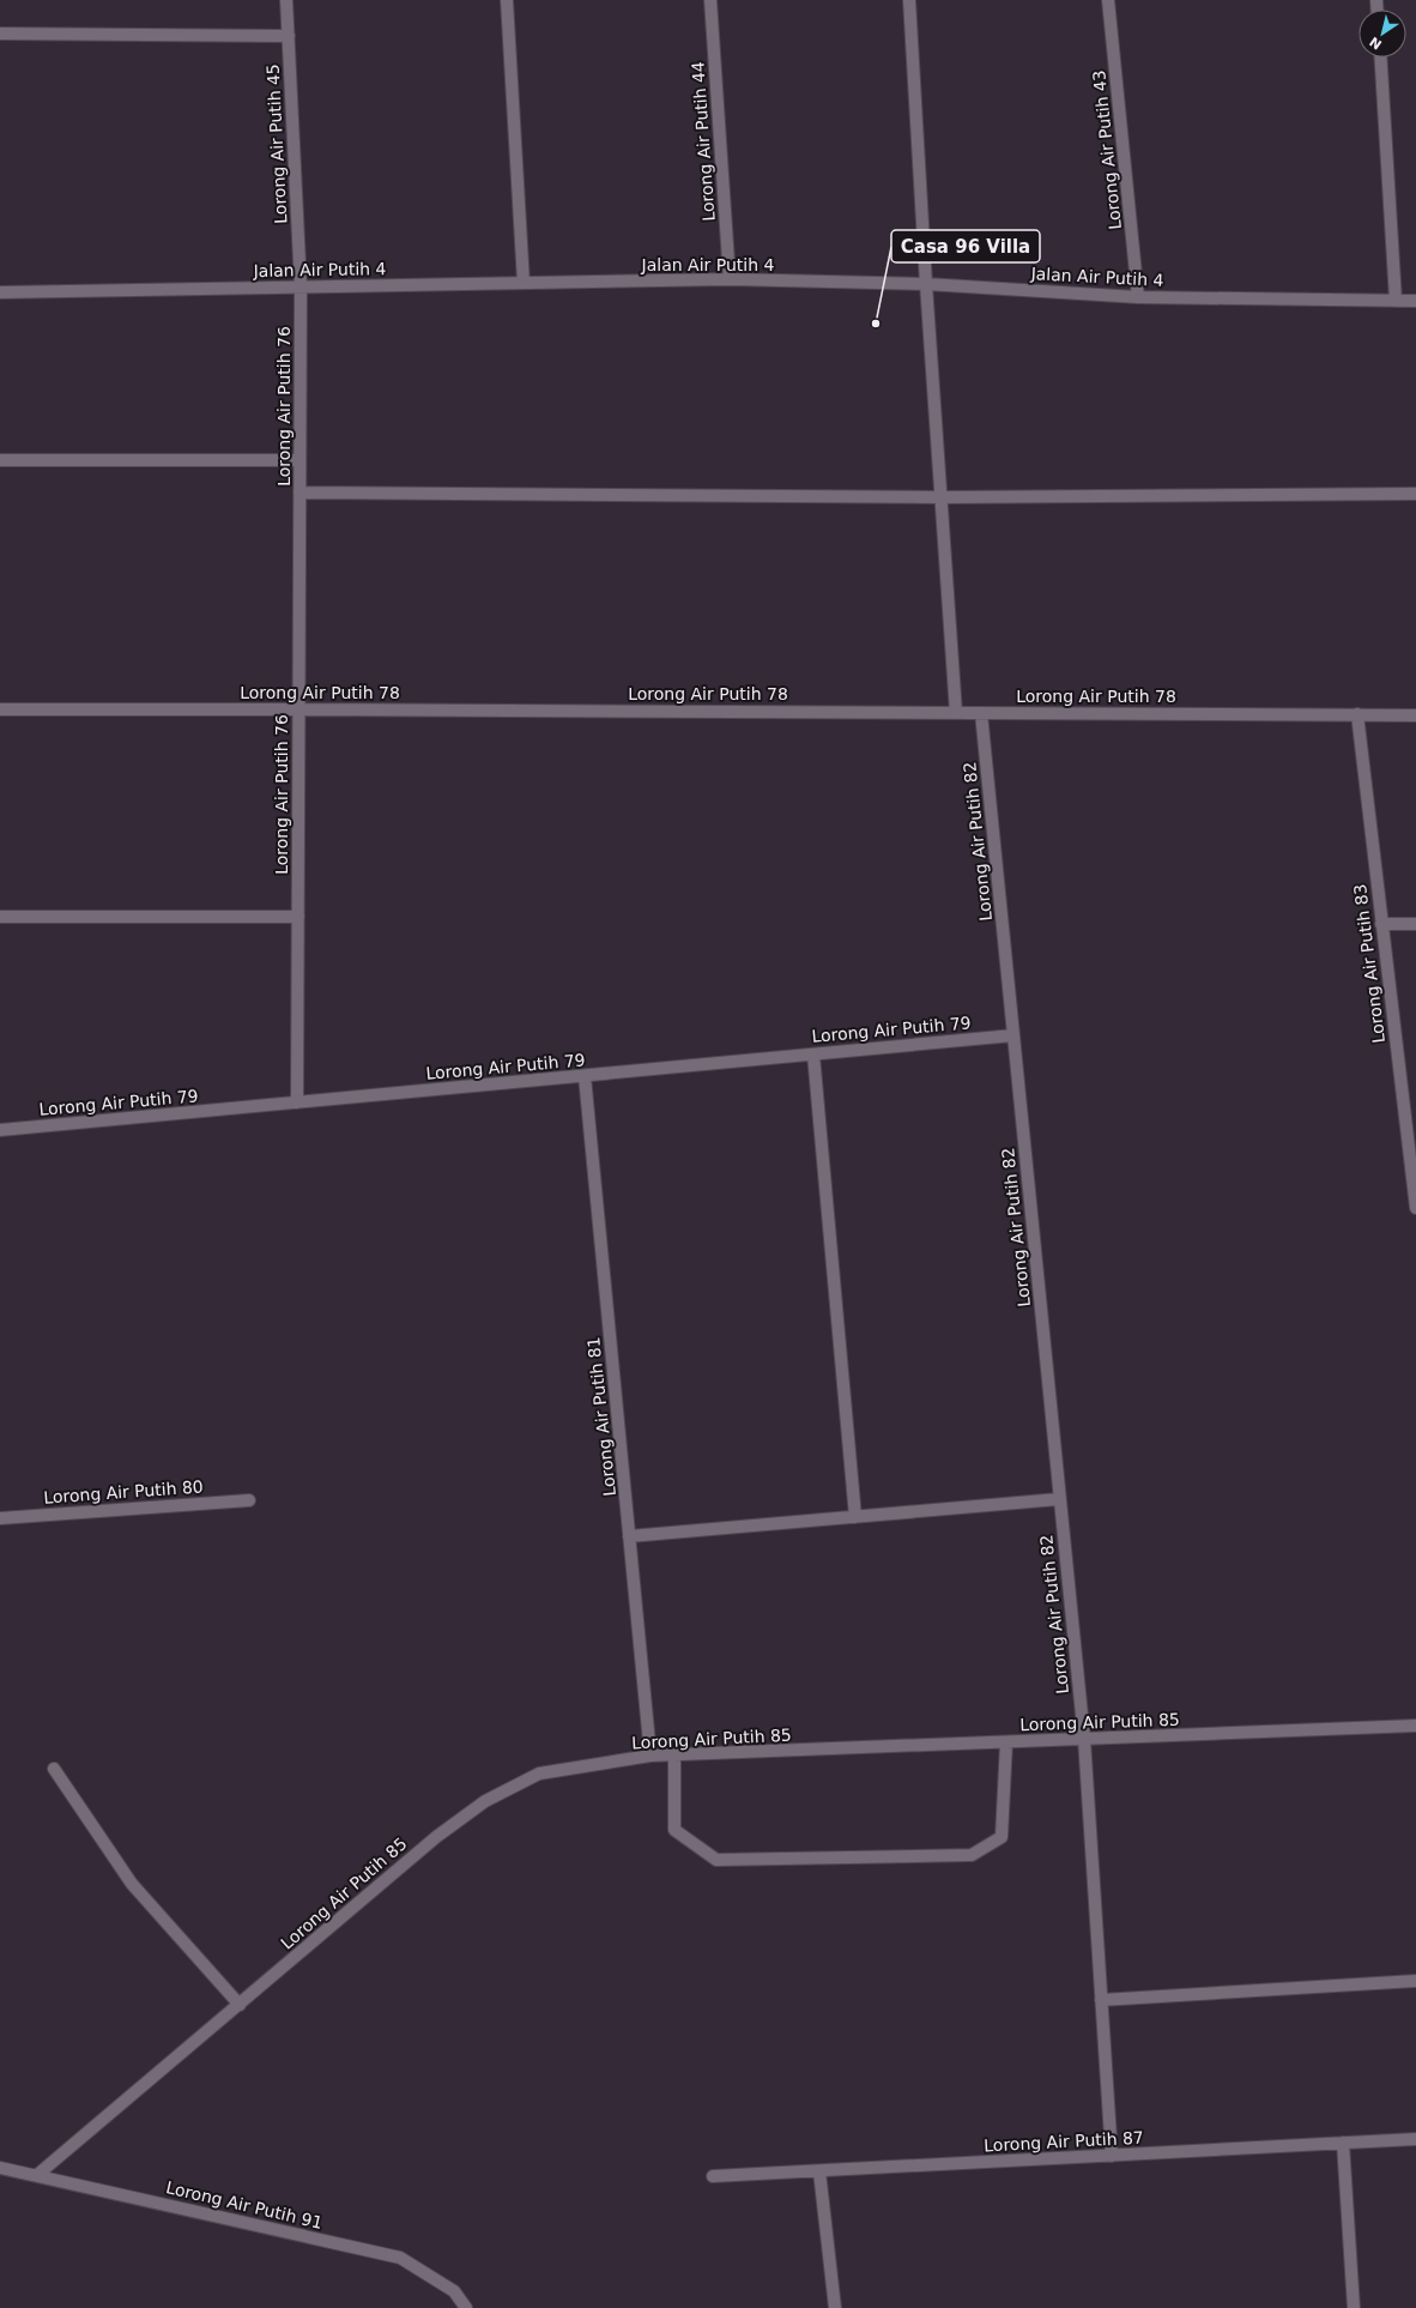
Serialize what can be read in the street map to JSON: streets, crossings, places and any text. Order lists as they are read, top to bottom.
{
  "streets": {
    "street": [
      "Lorong Air Putih 44",
      "Lorong Air Putih 45",
      "Lorong Air Putih 43",
      "Jalan Air Putih 4",
      "Lorong Air Putih 76",
      "Lorong Air Putih 78",
      "Lorong Air Putih 82",
      "Lorong Air Putih 83",
      "Lorong Air Putih 79",
      "Lorong Air Putih 81",
      "Lorong Air Putih 80",
      "Lorong Air Putih 85",
      "Lorong Air Putih 87",
      "Lorong Air Putih 91"
    ]
  },
  "crossings": [
    ["Lorong Air Putih 44", "Jalan Air Putih 4"],
    ["Lorong Air Putih 45", "Jalan Air Putih 4"],
    ["Lorong Air Putih 45", "Lorong Air Putih 76"],
    ["Lorong Air Putih 43", "Jalan Air Putih 4"],
    ["Jalan Air Putih 4", "Lorong Air Putih 76"],
    ["Lorong Air Putih 76", "Lorong Air Putih 78"],
    ["Lorong Air Putih 76", "Lorong Air Putih 79"],
    ["Lorong Air Putih 78", "Lorong Air Putih 82"],
    ["Lorong Air Putih 78", "Lorong Air Putih 83"],
    ["Lorong Air Putih 82", "Lorong Air Putih 79"],
    ["Lorong Air Putih 82", "Lorong Air Putih 85"],
    ["Lorong Air Putih 82", "Lorong Air Putih 87"],
    ["Lorong Air Putih 79", "Lorong Air Putih 81"],
    ["Lorong Air Putih 81", "Lorong Air Putih 85"],
    ["Lorong Air Putih 85", "Lorong Air Putih 91"]
  ],
  "places": ["Casa 96 Villa"],
  "north": "bottom left"
}
